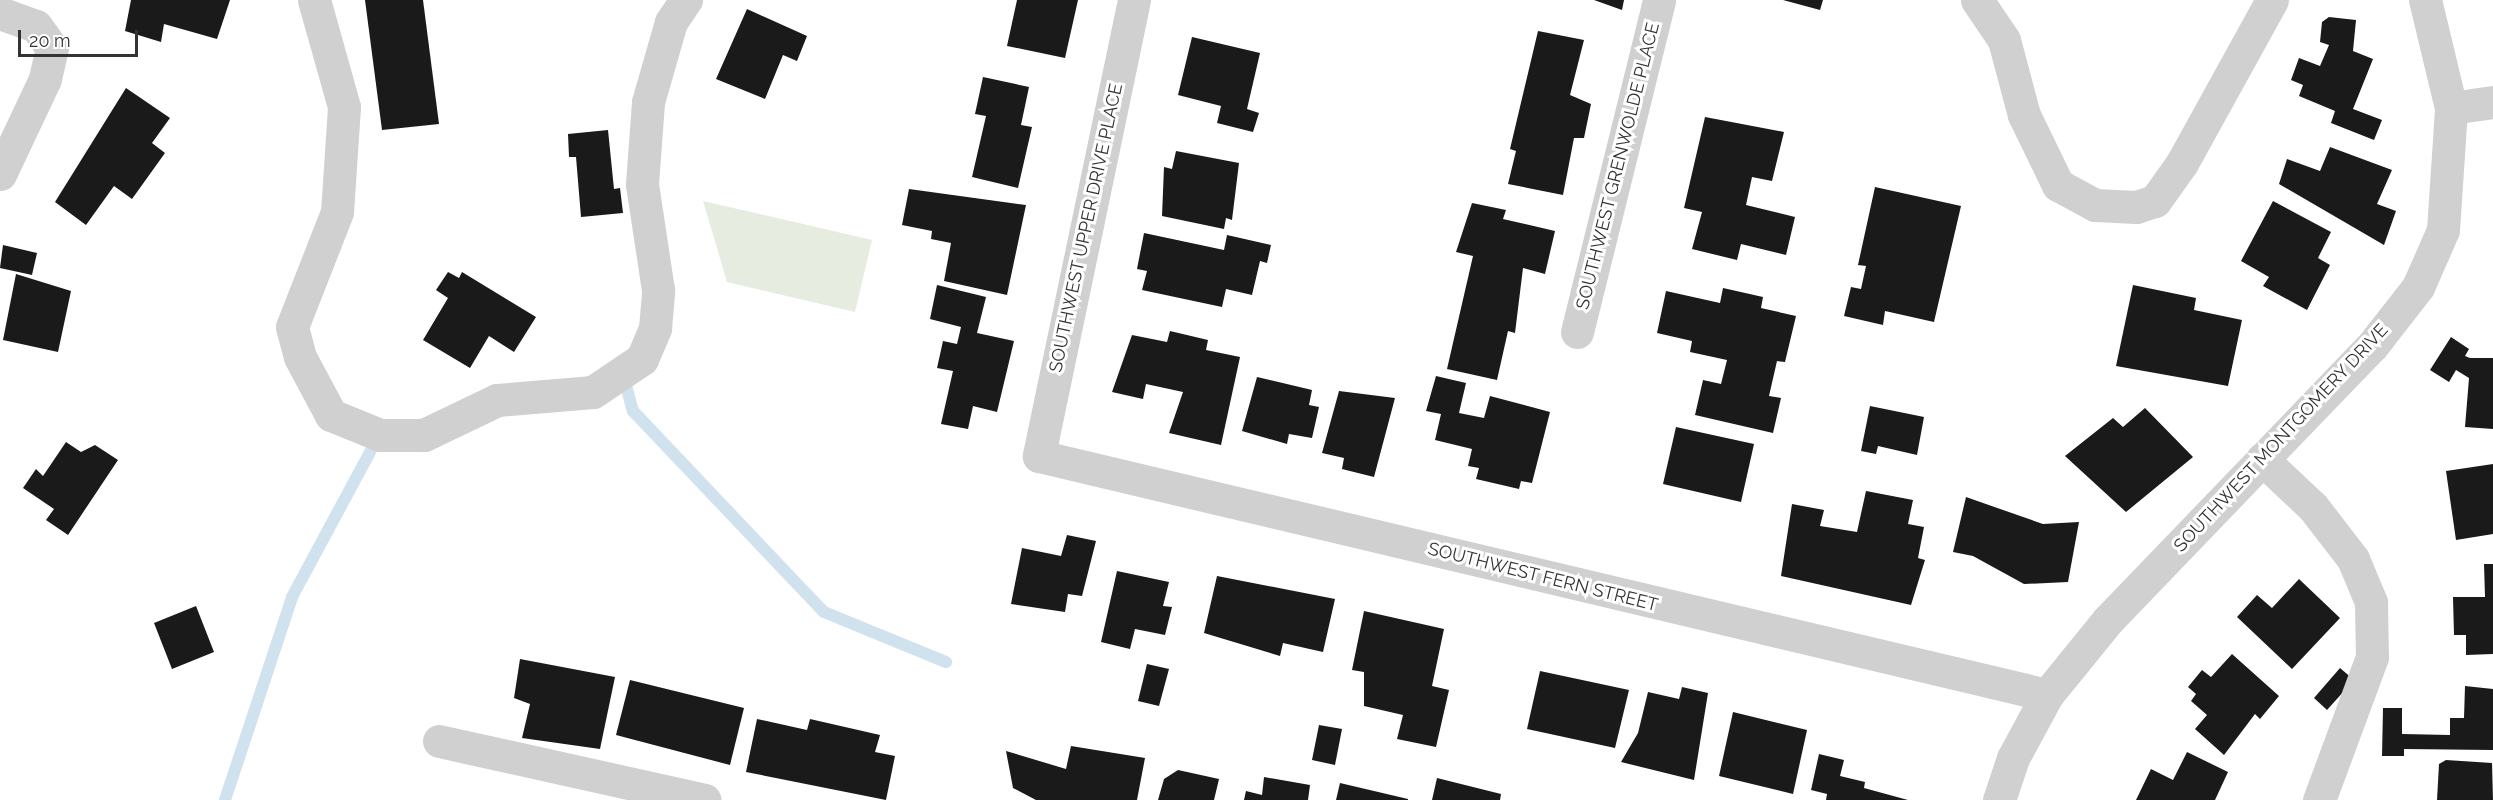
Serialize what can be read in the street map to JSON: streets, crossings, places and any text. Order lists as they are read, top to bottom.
{
  "streets": {
    "street": [
      "SOUTHWEST GRENWOLDE PLACE",
      "SOUTHWEST UPPER DRIVE PLACE",
      "SOUTHWEST MONTGOMERY DRIVE",
      "SOUTHWEST FERN STREET"
    ]
  },
  "crossings": [
    ["SOUTHWEST UPPER DRIVE PLACE", "SOUTHWEST FERN STREET"],
    ["SOUTHWEST MONTGOMERY DRIVE", "SOUTHWEST FERN STREET"]
  ],
  "scale_bar": "20 m"
}
